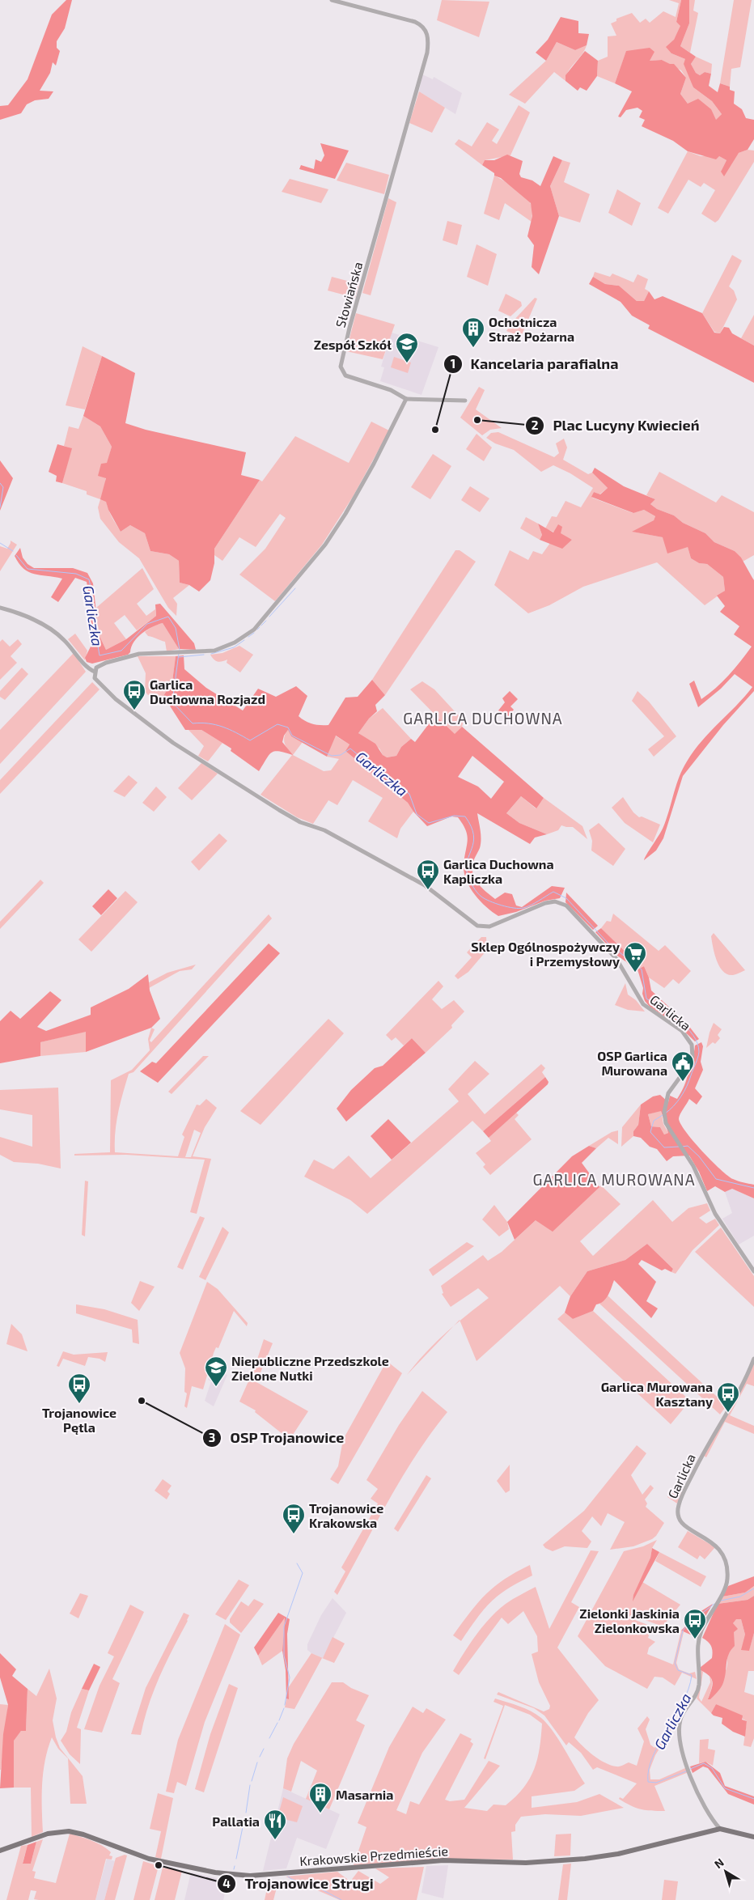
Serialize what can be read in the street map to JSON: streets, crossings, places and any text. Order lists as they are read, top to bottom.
{
  "streets": {
    "main road": ["Krakowskie Przedmieście"],
    "street": ["Słowiańska", "Garlicka"]
  },
  "crossings": [
    ["Garlicka", "Krakowskie Przedmieście"]
  ],
  "districts": ["GARLICA DUCHOWNA", "GARLICA MUROWANA"],
  "water": ["Garliczka"],
  "places": {
    "building": ["Ochotnicza Straż Pożarna", "Masarnia"],
    "school or university": ["Zespół Szkół", "Niepubliczne Przedszkole Zielone Nutki"],
    "other": [
      "Plac Lucyny Kwiecień",
      "Kancelaria parafialna",
      "OSP Trojanowice",
      "Trojanowice Strugi"
    ],
    "bus stop": [
      "Garlica Duchowna Rozjazd",
      "Garlica Duchowna Kapliczka",
      "Trojanowice Pętla",
      "Garlica Murowana Kasztany",
      "Trojanowice Krakowska",
      "Zielonki Jaskinia Zielonkowska"
    ],
    "supermarket": ["Sklep Ogólnospożywczy i Przemysłowy"],
    "public building": ["OSP Garlica Murowana"],
    "restaurant": ["Pallatia"]
  },
  "north": "top left"
}
